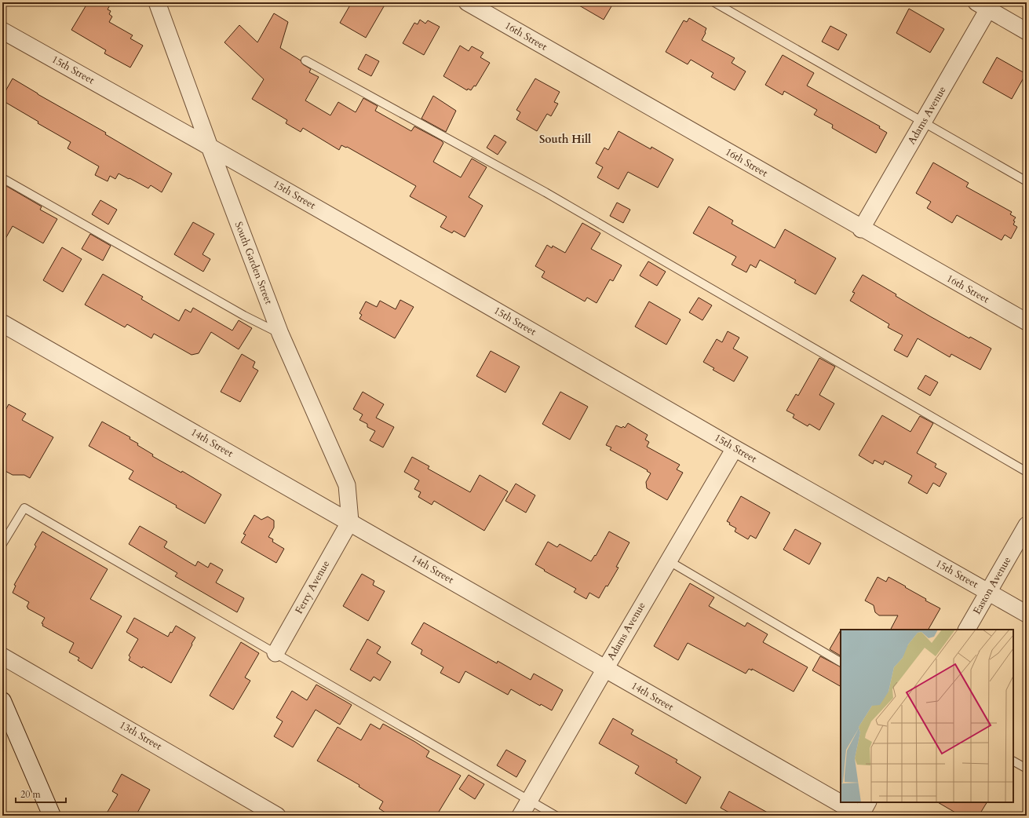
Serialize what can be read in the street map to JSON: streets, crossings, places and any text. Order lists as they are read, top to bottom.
{
  "streets": {
    "street": [
      "16th Street",
      "15th Street",
      "Adams Avenue",
      "South Garden Street",
      "14th Street",
      "Easton Avenue",
      "Ferry Avenue",
      "13th Street"
    ]
  },
  "crossings": [
    ["16th Street", "Adams Avenue"],
    ["15th Street", "Adams Avenue"],
    ["15th Street", "South Garden Street"],
    ["15th Street", "Easton Avenue"],
    ["Adams Avenue", "14th Street"],
    ["South Garden Street", "14th Street"],
    ["South Garden Street", "Ferry Avenue"],
    ["14th Street", "Ferry Avenue"]
  ],
  "districts": ["South Hill"],
  "scale_bar": "20 m"
}
